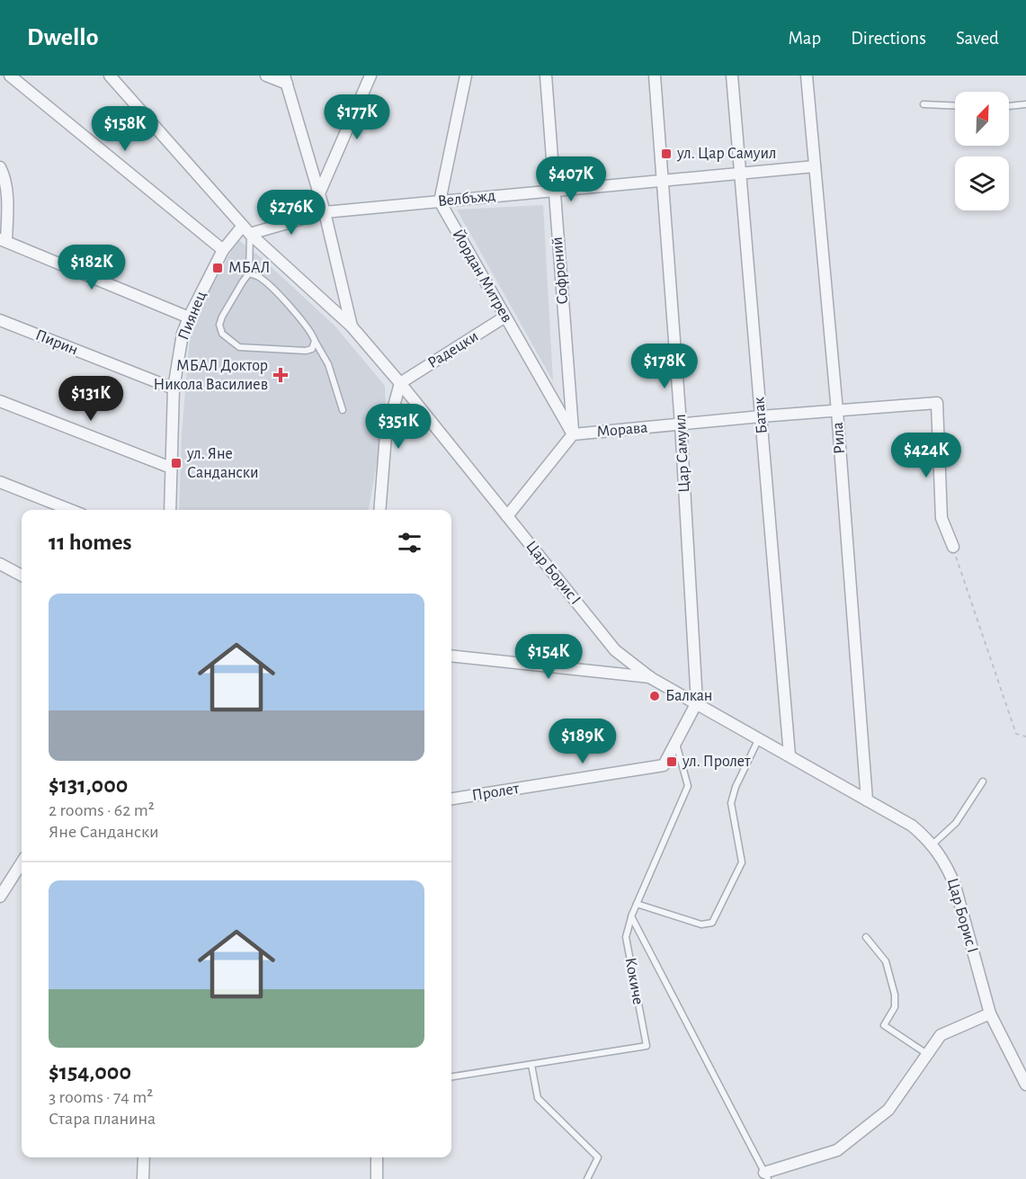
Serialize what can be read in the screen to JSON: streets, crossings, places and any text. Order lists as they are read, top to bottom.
{
  "streets": {
    "street": [
      "Велбъжд",
      "Софроний",
      "Йордан Митрев",
      "Пиянец",
      "Пирин",
      "Радецки",
      "Батак",
      "Морава",
      "Рила",
      "Цар Самуил",
      "Цар Борис I",
      "Пролет"
    ],
    "lane": ["Кокиче"]
  },
  "crossings": [
    ["Велбъжд", "Софроний"],
    ["Велбъжд", "Йордан Митрев"],
    ["Велбъжд", "Пиянец"],
    ["Велбъжд", "Батак"],
    ["Велбъжд", "Рила"],
    ["Велбъжд", "Цар Самуил"],
    ["Велбъжд", "Цар Борис I"],
    ["Софроний", "Йордан Митрев"],
    ["Софроний", "Морава"],
    ["Йордан Митрев", "Радецки"],
    ["Йордан Митрев", "Морава"],
    ["Пиянец", "Пирин"],
    ["Пиянец", "Цар Борис I"],
    ["Радецки", "Цар Борис I"],
    ["Батак", "Морава"],
    ["Батак", "Цар Борис I"],
    ["Морава", "Рила"],
    ["Морава", "Цар Самуил"],
    ["Морава", "Цар Борис I"],
    ["Рила", "Цар Борис I"],
    ["Цар Самуил", "Цар Борис I"],
    ["Цар Самуил", "Пролет"],
    ["Цар Борис I", "Пролет"],
    ["Пролет", "Кокиче"]
  ],
  "places": {
    "transit": [
      "ул. Цар Самуил",
      "МБАЛ",
      "ул. Яне Сандански",
      "ул. Пролет"
    ],
    "health": ["МБАЛ Доктор Никола Василиев"],
    "other": ["Балкан"]
  },
  "north": "top right",
  "page": {
    "header": "Dwello",
    "nav": ["Map", "Directions", "Saved"],
    "price": [
      "$177K",
      "$158K",
      "$407K",
      "$276K",
      "$182K",
      "$178K",
      "$131K",
      "$351K",
      "$424K",
      "$154K",
      "$189K"
    ],
    "heading": "11 homes",
    "list": [
      {
        "name": "$131,000",
        "note": "2 rooms · 62 m² · Яне Сандански"
      },
      {
        "name": "$154,000",
        "note": "3 rooms · 74 m² · Стара планина"
      }
    ]
  }
}
